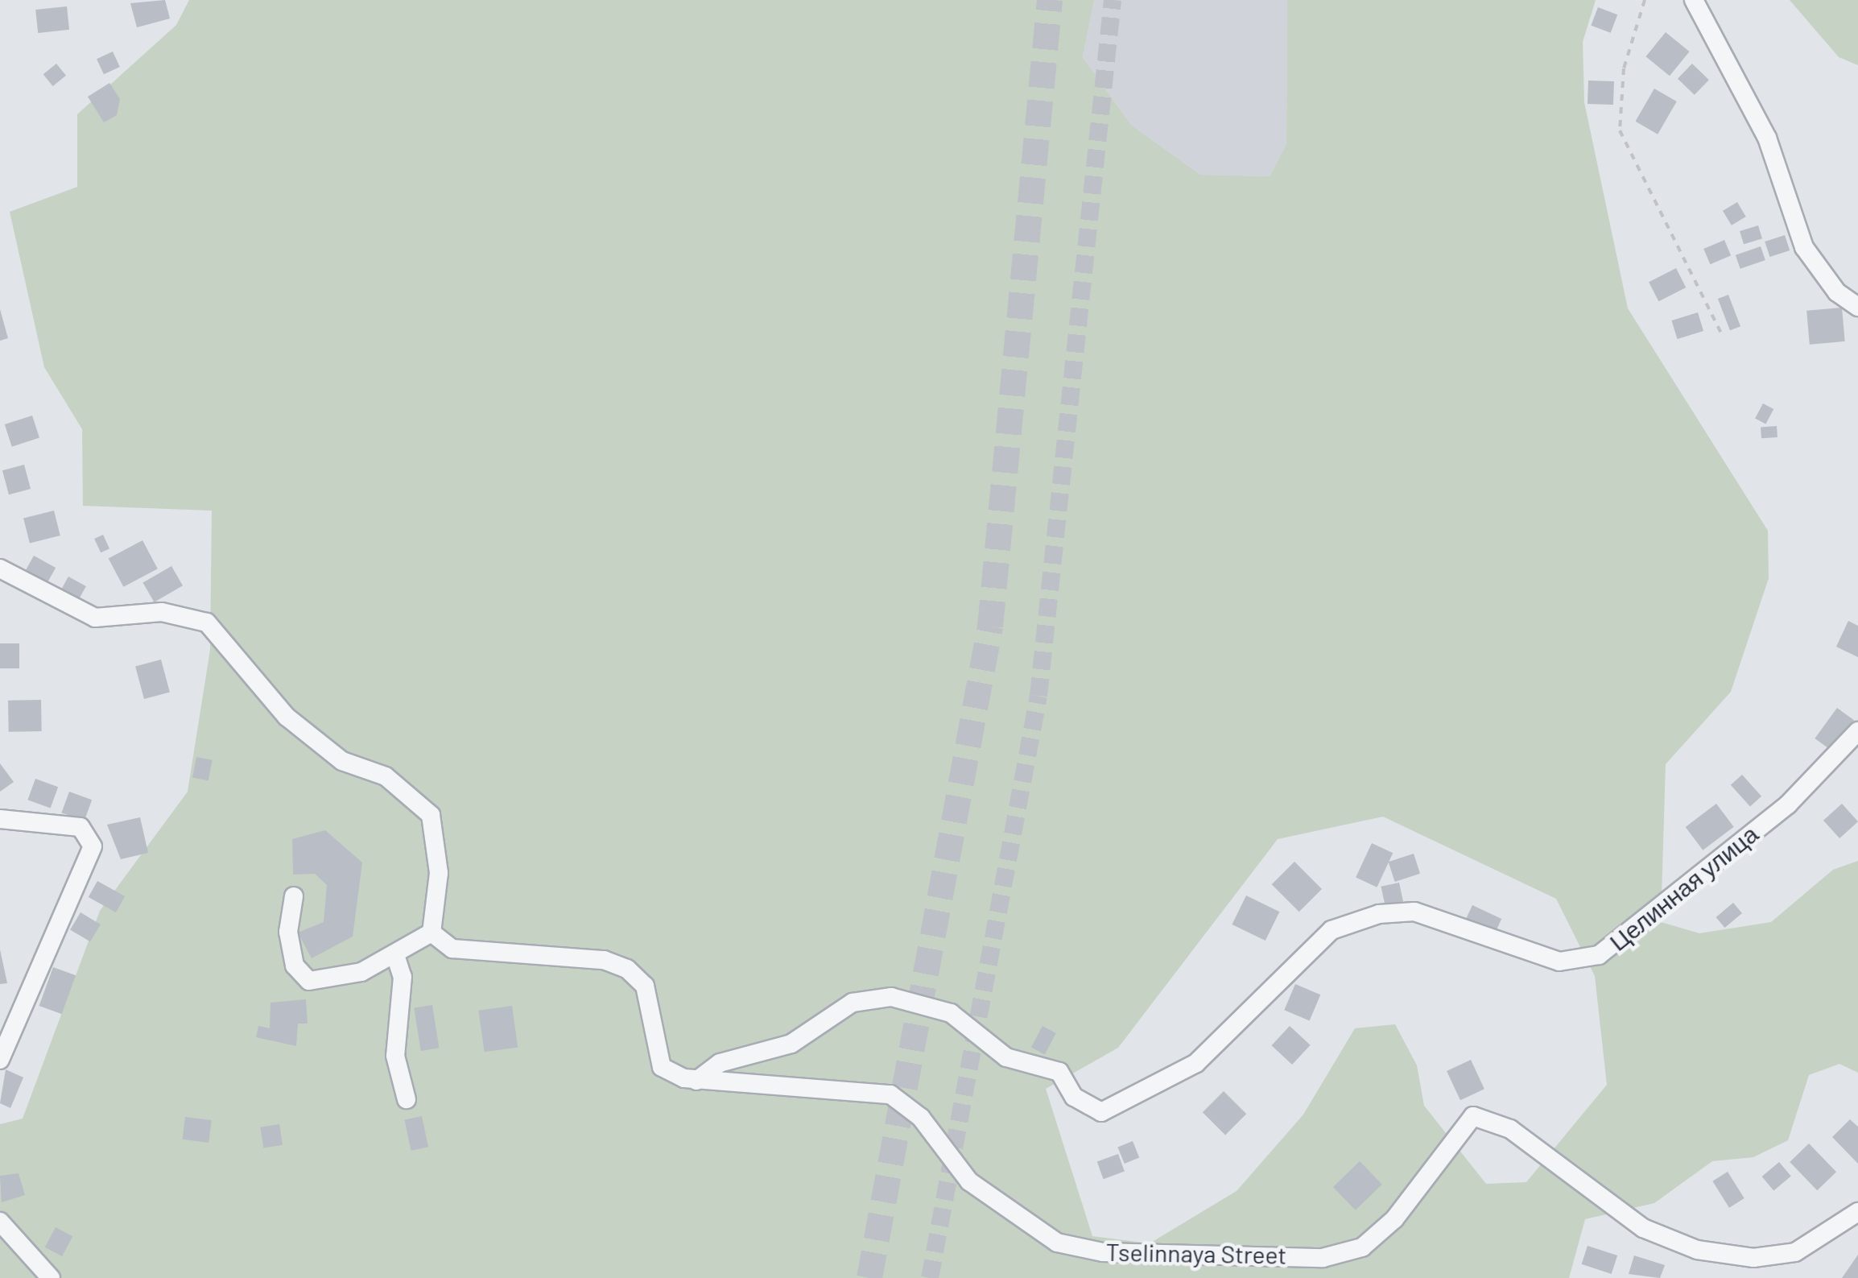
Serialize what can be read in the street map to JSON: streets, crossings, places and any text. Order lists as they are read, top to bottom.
{
  "streets": {
    "street": ["Целинная улица", "Tselinnaya Street"]
  },
  "crossings": [
    ["Целинная улица", "Tselinnaya Street"]
  ]
}
